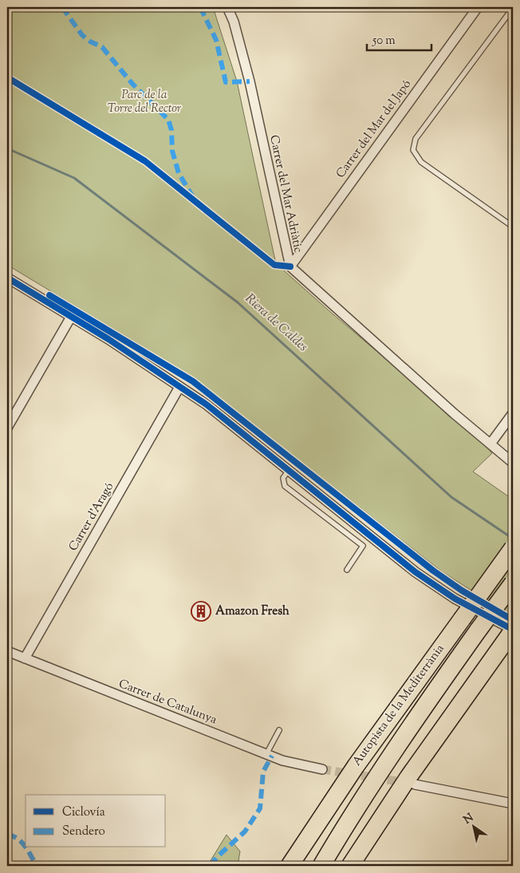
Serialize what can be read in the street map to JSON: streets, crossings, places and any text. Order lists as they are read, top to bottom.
{
  "streets": {
    "highway": ["Autopista de la Mediterrània"],
    "street": [
      "Carrer del Mar del Japó",
      "Carrer del Mar Adriàtic",
      "Carrer d'Aragó",
      "Carrer de Catalunya"
    ]
  },
  "crossings": [
    ["Carrer del Mar del Japó", "Carrer del Mar Adriàtic"],
    ["Carrer d'Aragó", "Carrer de Catalunya"]
  ],
  "water": ["Riera de Caldes"],
  "parks": ["Parc de la Torre del Rector"],
  "places": {
    "building": ["Amazon Fresh"]
  },
  "legend": ["Ciclovía", "Sendero"],
  "scale_bar": "50 m",
  "north": "top left"
}
